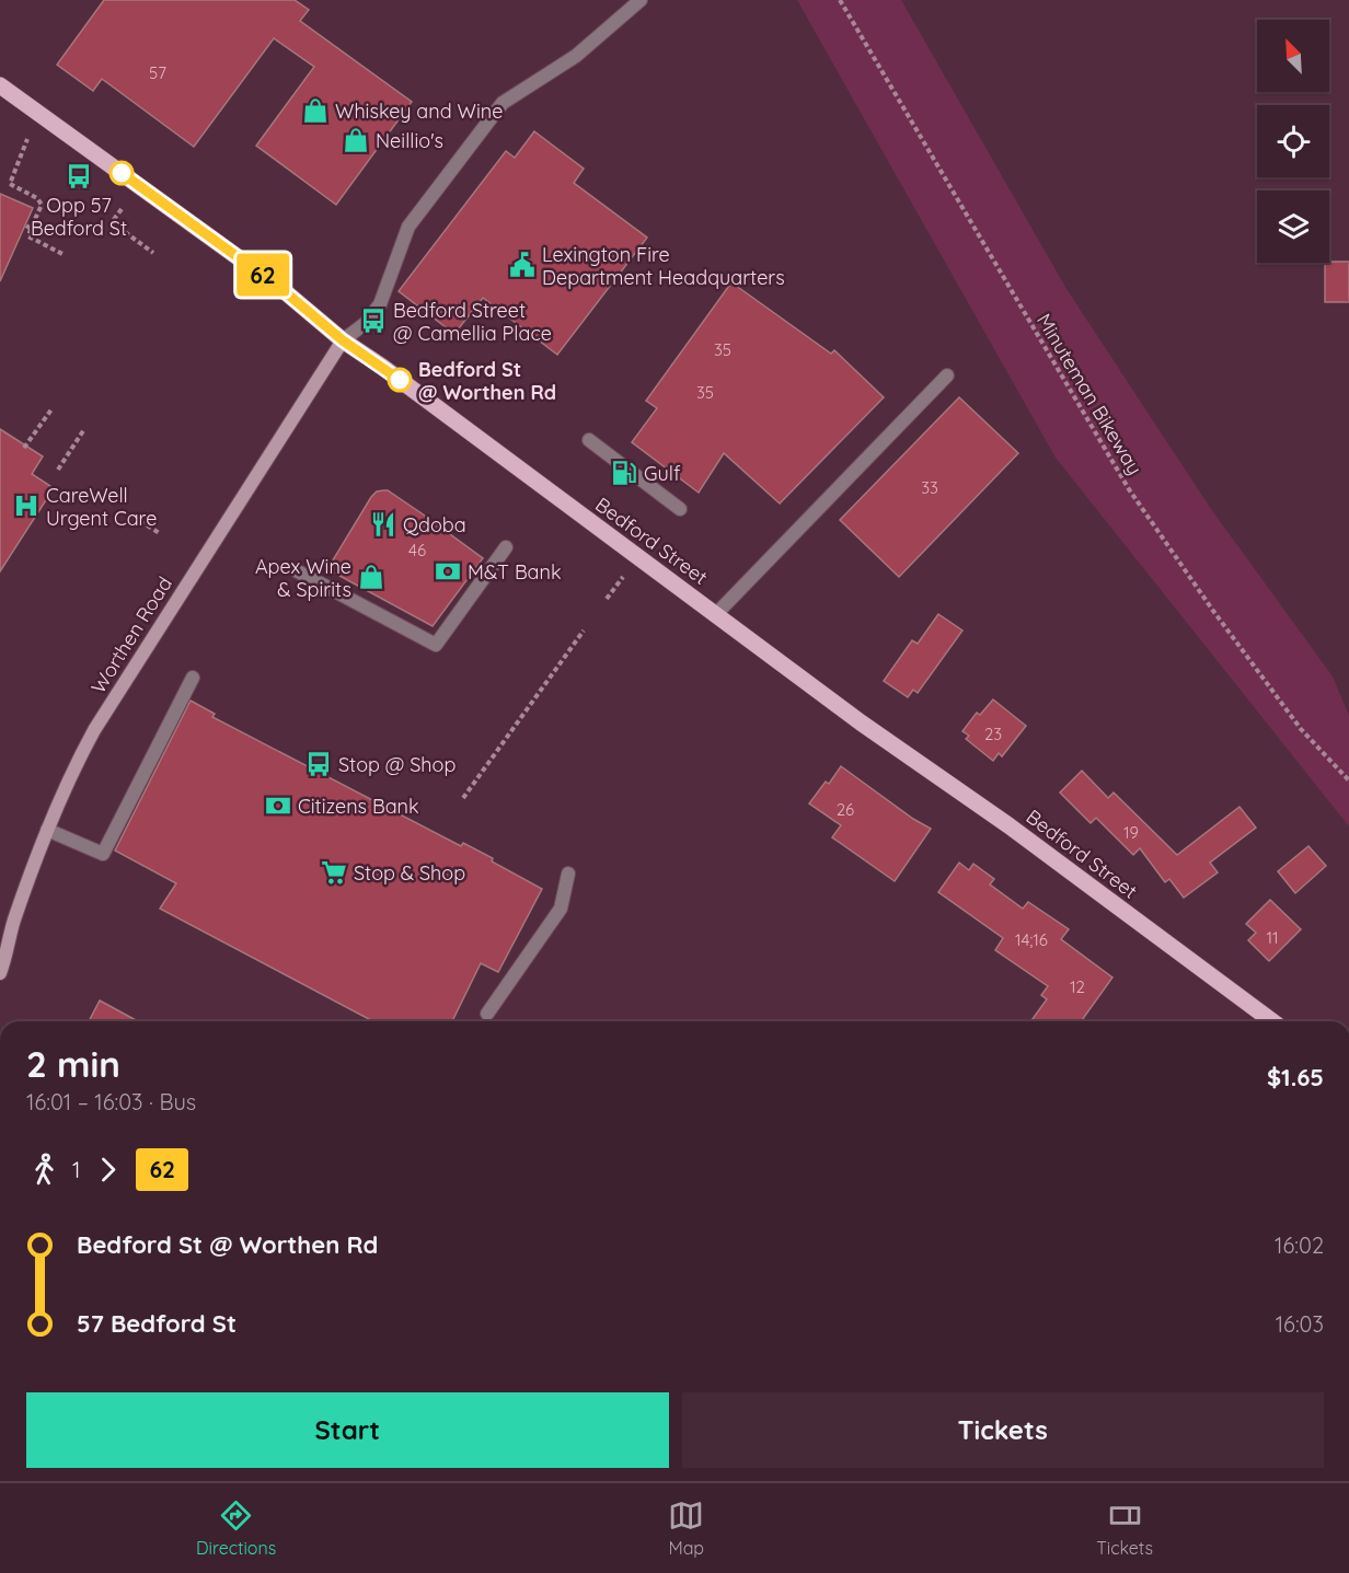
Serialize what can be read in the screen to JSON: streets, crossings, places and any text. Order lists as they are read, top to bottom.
{
  "streets": {
    "main road": ["Bedford Street", "Worthen Road"],
    "path": ["Minuteman Bikeway"]
  },
  "crossings": [
    ["Bedford Street", "Worthen Road"]
  ],
  "places": {
    "shop": ["Whiskey and Wine", "Neillio's", "Apex Wine & Spirits"],
    "bus stop": ["Opp 57 Bedford St", "Bedford Street @ Camellia Place", "Stop @ Shop"],
    "public building": ["Lexington Fire Department Headquarters"],
    "other": ["Bedford St @ Worthen Rd"],
    "fuel station": ["Gulf"],
    "hospital": ["CareWell Urgent Care"],
    "restaurant": ["Qdoba"],
    "bank": ["M&T Bank", "Citizens Bank"],
    "supermarket": ["Stop & Shop"]
  },
  "lines": ["bus line 62"],
  "house_numbers": [
    "57",
    "35",
    "35",
    "33",
    "46",
    "23",
    "26",
    "19",
    "11",
    "14;16",
    "12"
  ],
  "north": "top left",
  "page": {
    "on_map": "62",
    "heading": ["2 min", "16:01 – 16:03 · Bus", "$1.65"],
    "legs": ["1", "62"],
    "list": [
      {
        "name": "Bedford St @ Worthen Rd",
        "value": "16:02"
      },
      {
        "name": "57 Bedford St",
        "value": "16:03"
      }
    ],
    "buttons": ["Start", "Tickets"],
    "tabs": ["Directions", "Map", "Tickets"]
  }
}
